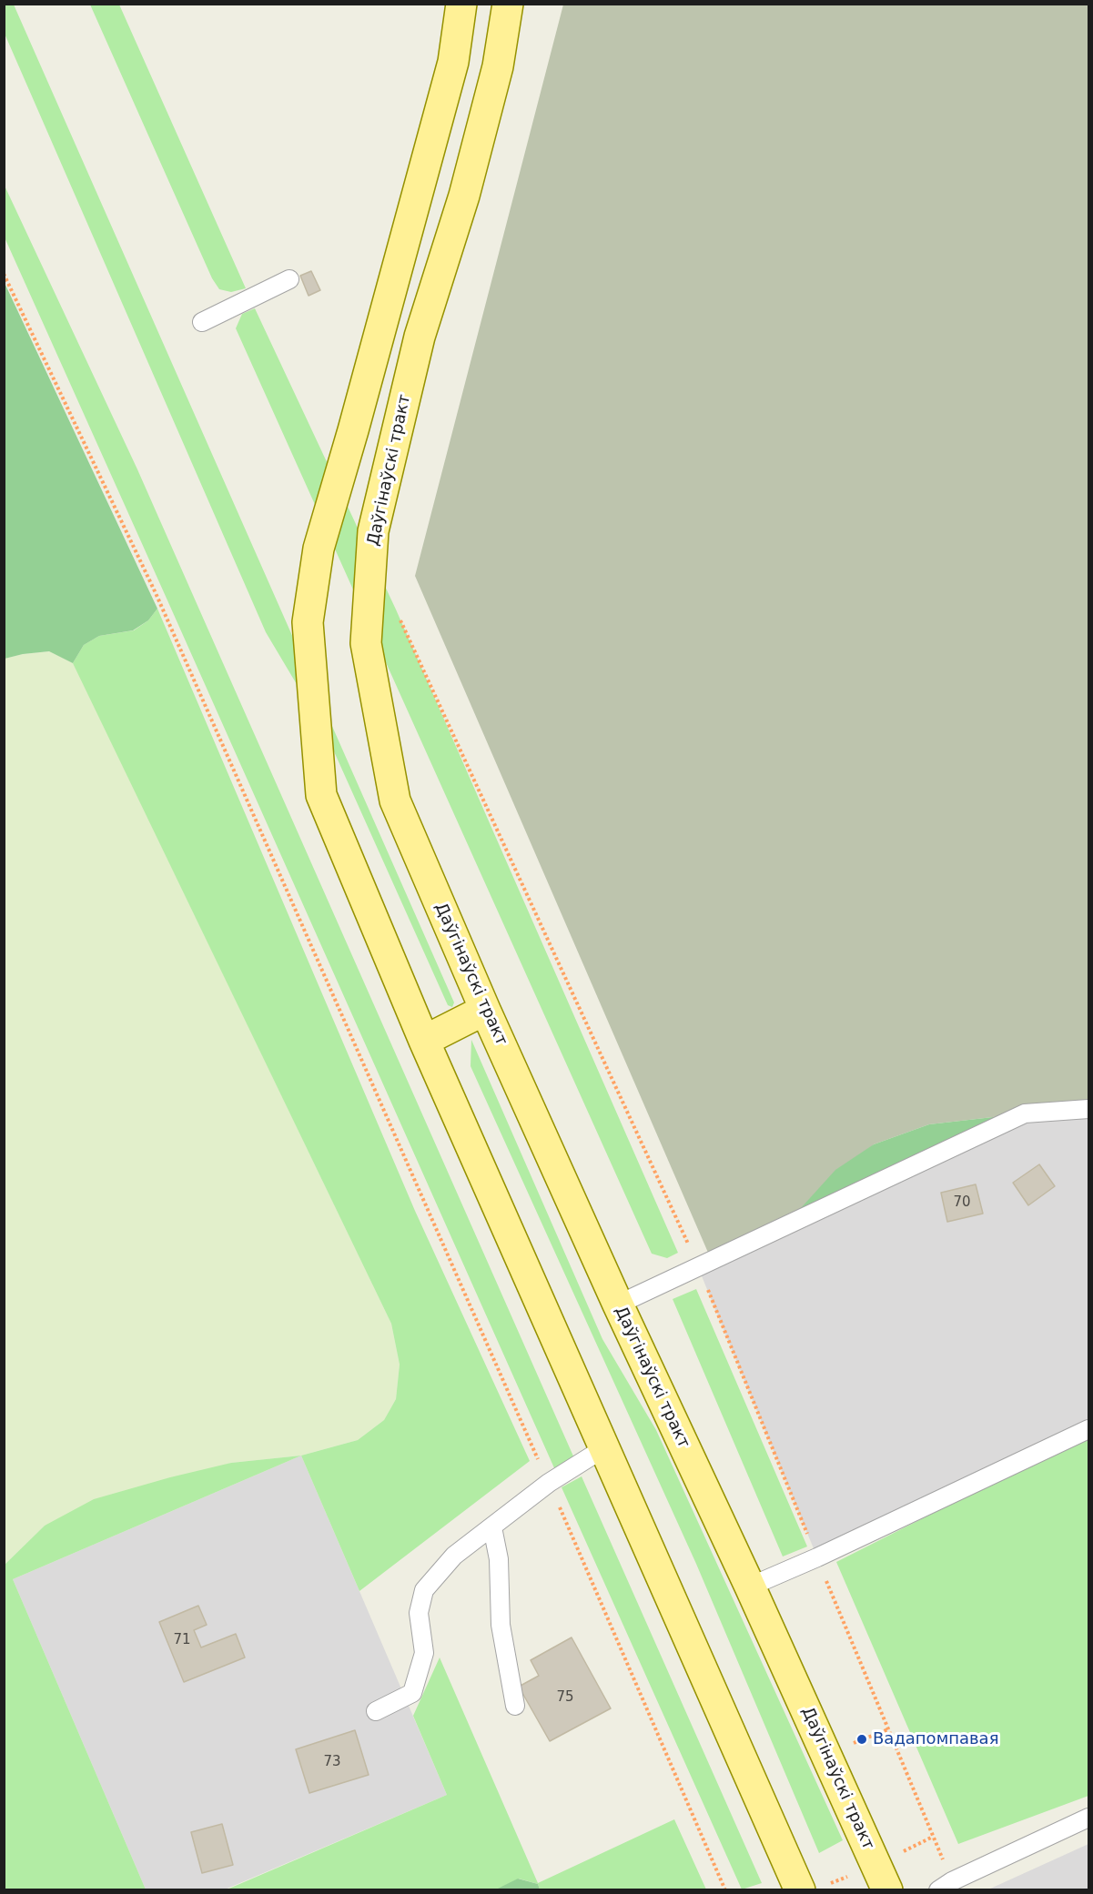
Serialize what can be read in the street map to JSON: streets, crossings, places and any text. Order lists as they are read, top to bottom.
{
  "streets": {
    "main road": ["Даўгінаўскі тракт"]
  },
  "places": ["Вадапомпавая"],
  "house_numbers": [
    "70",
    "71",
    "75",
    "73"
  ]
}
